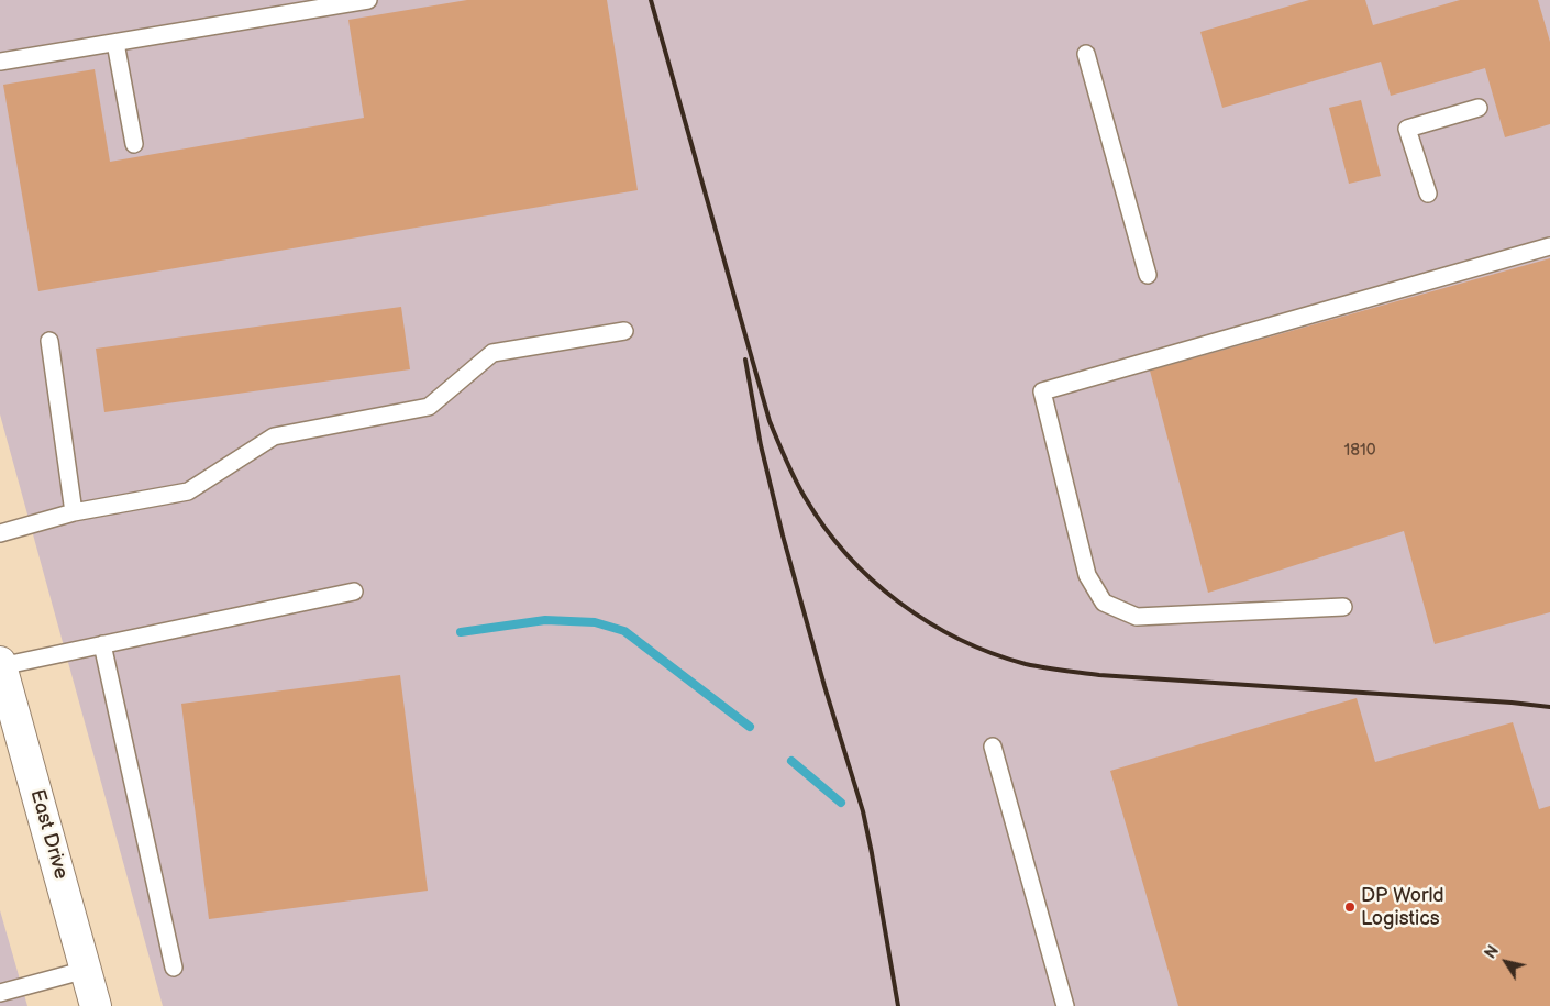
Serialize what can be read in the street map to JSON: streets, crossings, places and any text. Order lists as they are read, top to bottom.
{
  "streets": {
    "street": ["East Drive"]
  },
  "places": ["DP World Logistics"],
  "house_numbers": ["1810"],
  "north": "top left"
}
